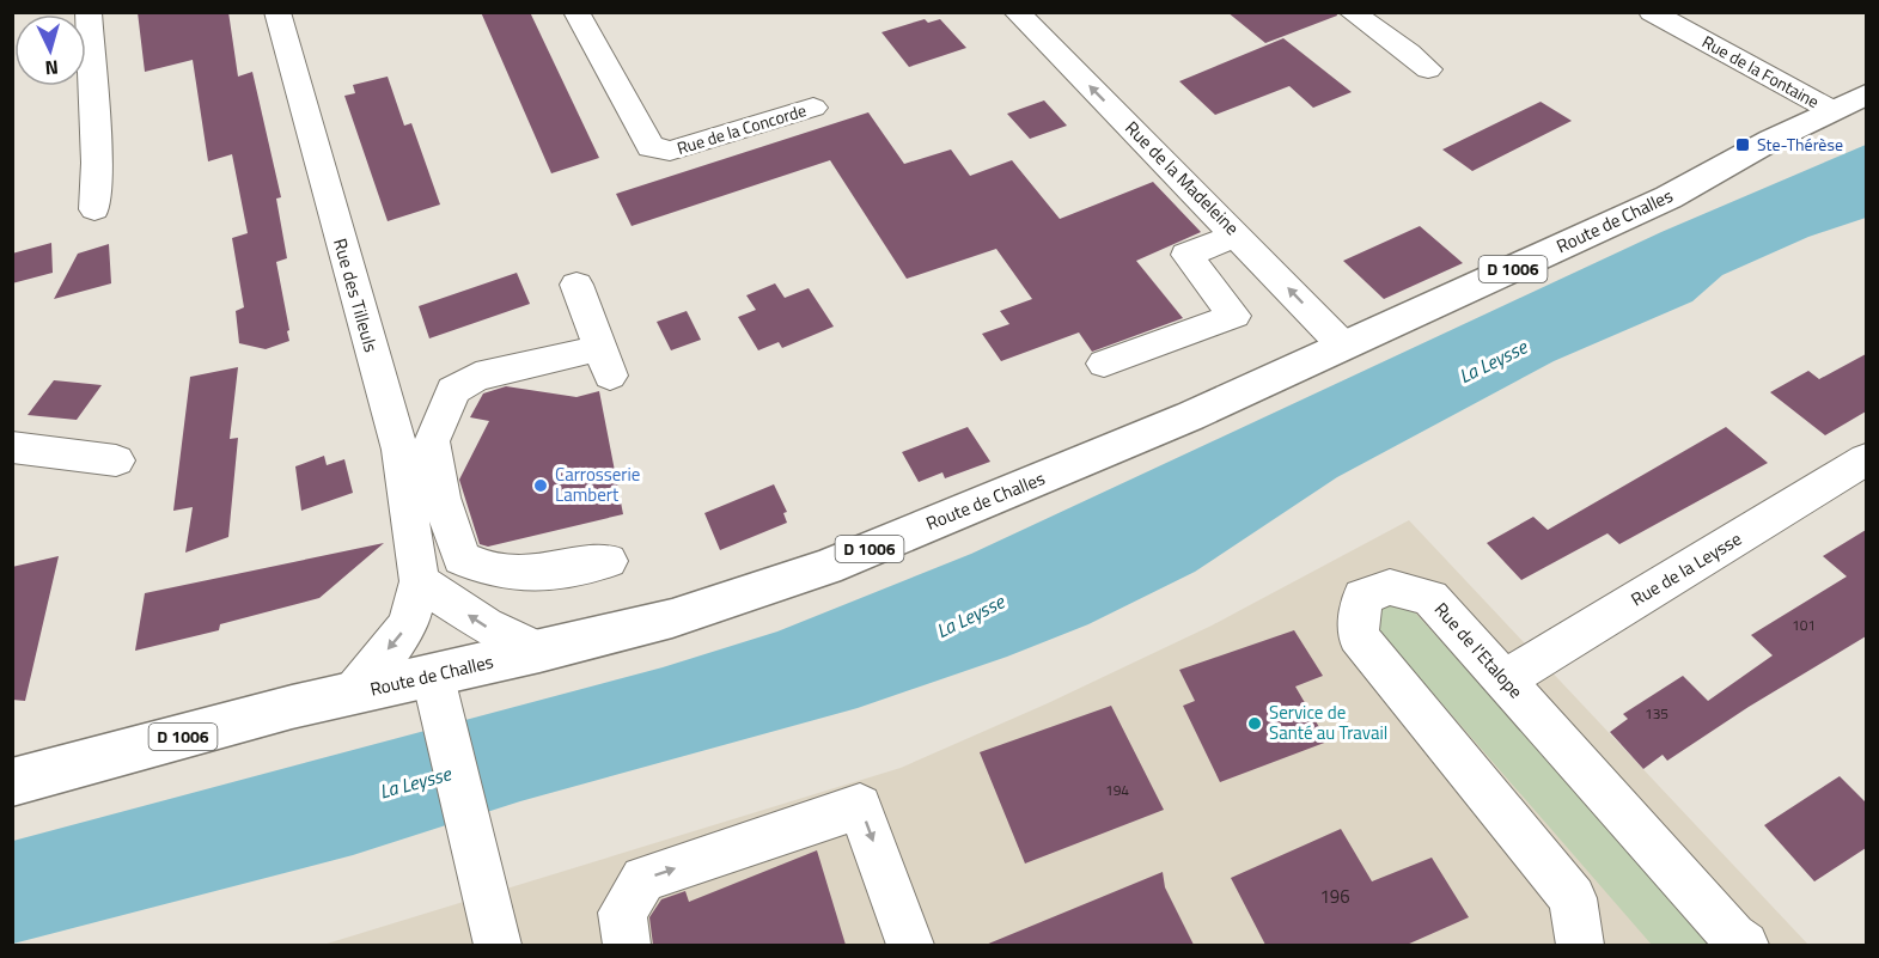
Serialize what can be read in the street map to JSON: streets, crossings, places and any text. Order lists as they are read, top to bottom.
{
  "streets": {
    "main road": ["Route de Challes", "D 1006"],
    "street": [
      "Rue de la Fontaine",
      "Rue de la Concorde",
      "Rue de la Madeleine",
      "Rue des Tilleuls",
      "Rue de la Leysse",
      "Rue de l'Etalope"
    ]
  },
  "crossings": [
    ["Rue de la Fontaine", "Route de Challes"],
    ["Rue de la Madeleine", "Route de Challes"],
    ["Route de Challes", "Rue des Tilleuls"],
    ["Rue de la Leysse", "Rue de l'Etalope"]
  ],
  "one_way": ["Rue de la Madeleine"],
  "water": ["La Leysse"],
  "places": {
    "transit": ["Ste-Thérèse"],
    "other": ["Carrosserie Lambert", "Service de Santé au Travail"]
  },
  "house_numbers": [
    "101",
    "135",
    "194",
    "196"
  ],
  "north": "bottom"
}
